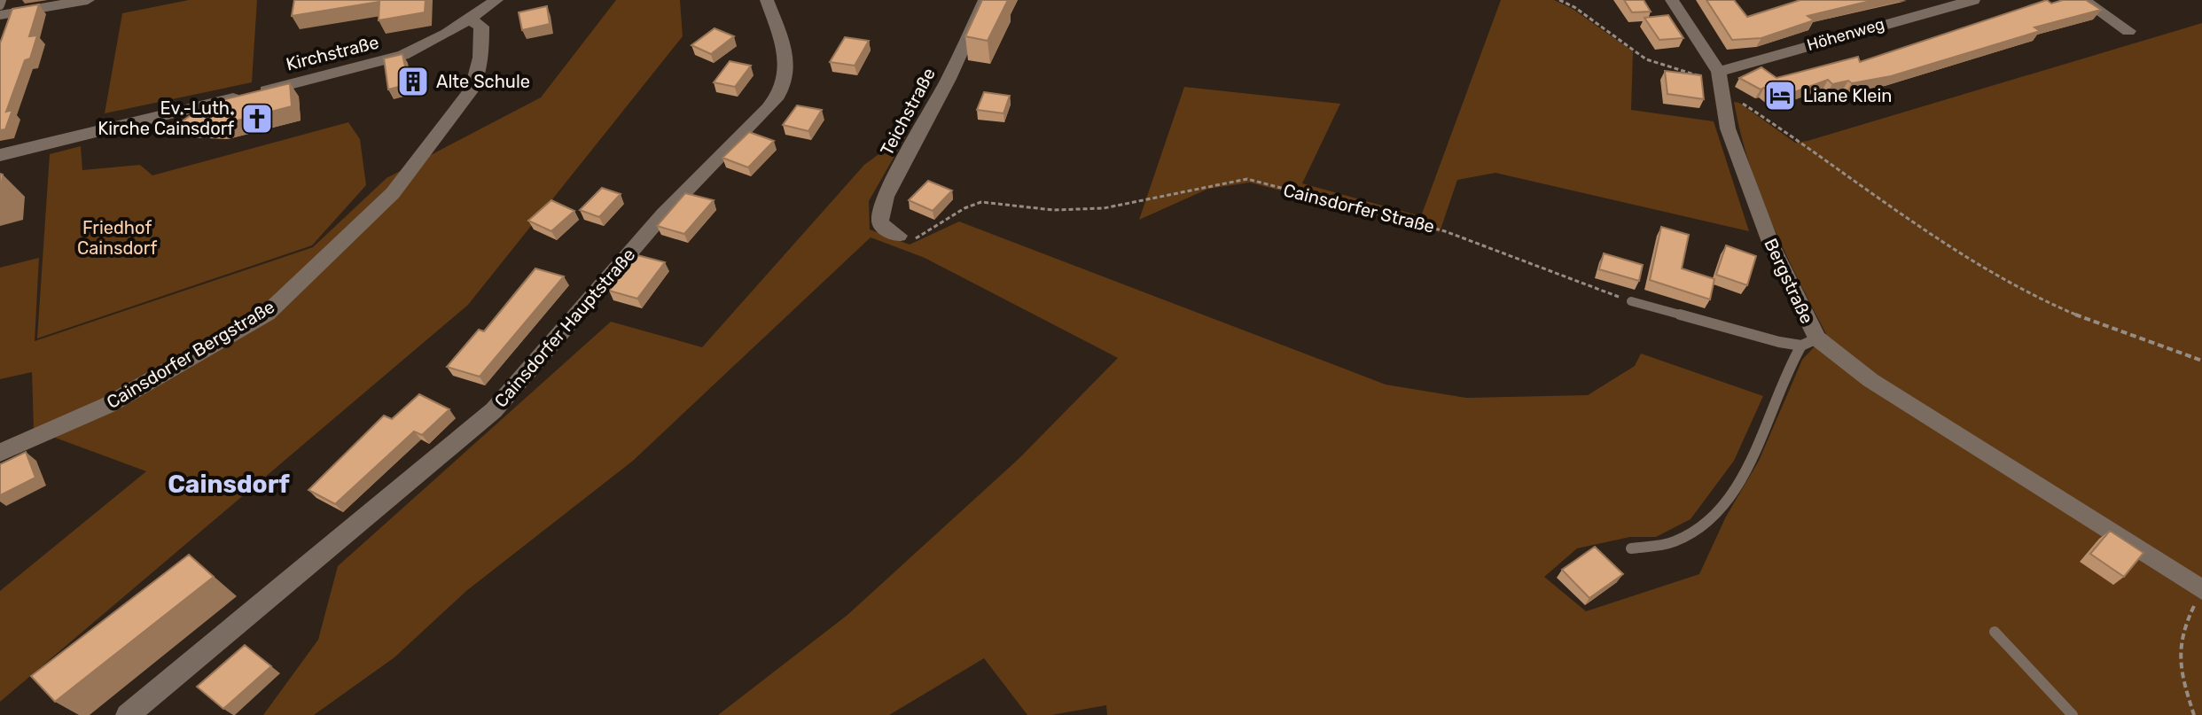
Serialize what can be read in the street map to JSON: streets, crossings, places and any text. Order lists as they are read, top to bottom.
{
  "streets": {
    "street": [
      "Höhenweg",
      "Kirchstraße",
      "Teichstraße",
      "Bergstraße",
      "Cainsdorfer Hauptstraße",
      "Cainsdorfer Bergstraße"
    ],
    "path": ["Cainsdorfer Straße"]
  },
  "crossings": [
    ["Höhenweg", "Bergstraße"],
    ["Kirchstraße", "Cainsdorfer Bergstraße"],
    ["Teichstraße", "Cainsdorfer Straße"]
  ],
  "districts": ["Cainsdorf"],
  "parks": ["Friedhof Cainsdorf"],
  "places": {
    "building": ["Alte Schule"],
    "hotel": ["Liane Klein"],
    "church": ["Ev.-Luth. Kirche Cainsdorf"]
  }
}
